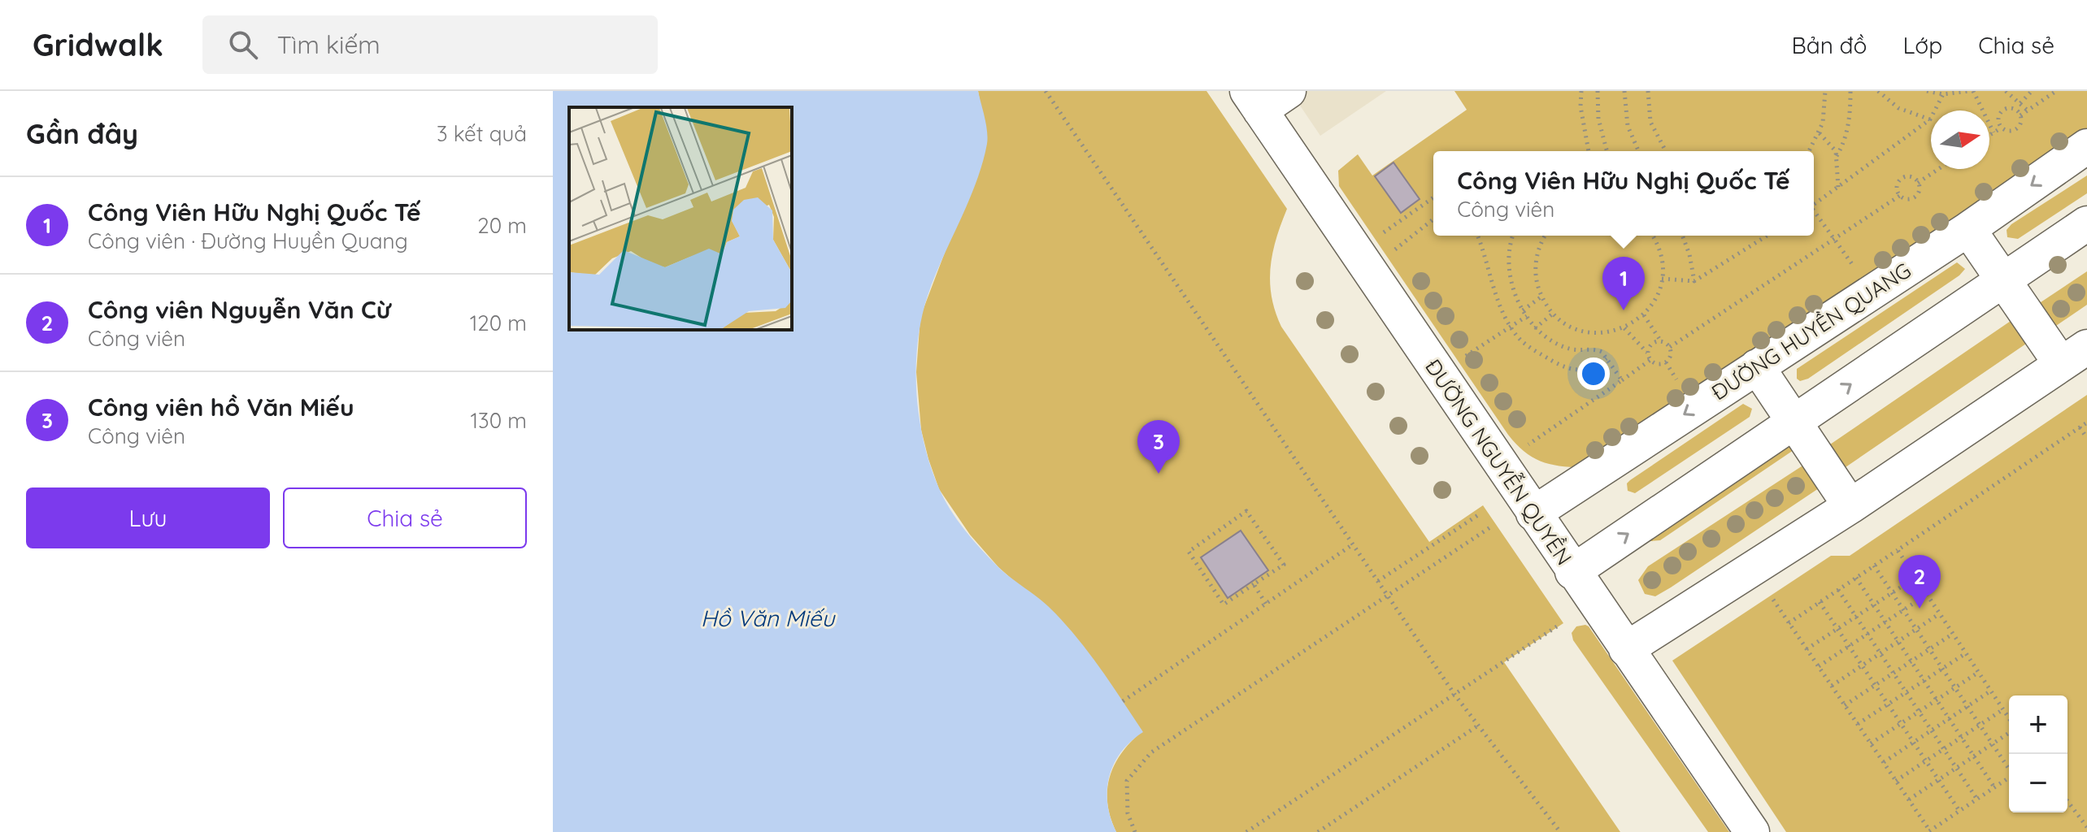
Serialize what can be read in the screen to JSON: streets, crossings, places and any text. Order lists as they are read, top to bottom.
{
  "streets": {
    "street": ["ĐƯỜNG HUYỀN QUANG", "ĐƯỜNG NGUYỄN QUYỀN"]
  },
  "crossings": [
    ["ĐƯỜNG HUYỀN QUANG", "ĐƯỜNG NGUYỄN QUYỀN"]
  ],
  "water": ["Hồ Văn Miếu"],
  "north": "right",
  "page": {
    "header": "Gridwalk",
    "search": "Tìm kiếm",
    "nav": ["Bản đồ", "Lớp", "Chia sẻ"],
    "heading": ["Gần đây", "3 kết quả"],
    "popup": ["Công Viên Hữu Nghị Quốc Tế", "Công viên"],
    "list": [
      {
        "mark": "1",
        "name": "Công Viên Hữu Nghị Quốc Tế",
        "note": "Công viên · Đường Huyền Quang",
        "value": "20 m"
      },
      {
        "mark": "2",
        "name": "Công viên Nguyễn Văn Cừ",
        "note": "Công viên",
        "value": "120 m"
      },
      {
        "mark": "3",
        "name": "Công viên hồ Văn Miếu",
        "note": "Công viên",
        "value": "130 m"
      }
    ],
    "pins": ["1", "3", "2"],
    "buttons": ["Lưu", "Chia sẻ"],
    "map_buttons": ["+", "−"]
  }
}
